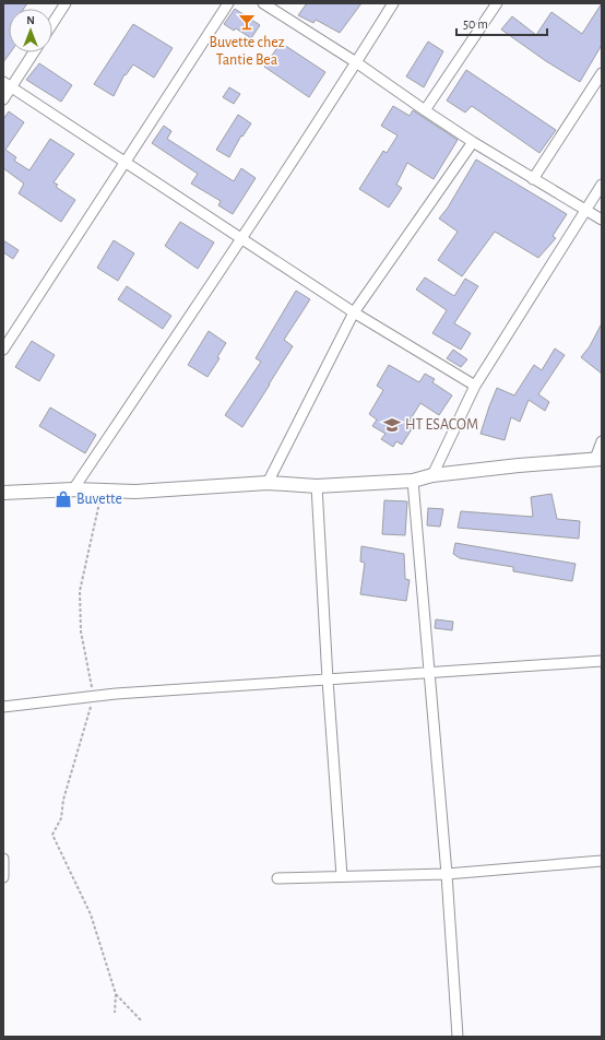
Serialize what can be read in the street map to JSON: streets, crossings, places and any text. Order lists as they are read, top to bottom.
{
  "places": {
    "bar": ["Buvette chez Tantie Bea"],
    "school or university": ["HT ESACOM"],
    "shop": ["Buvette"]
  },
  "scale_bar": "50 m",
  "north": "top"
}
